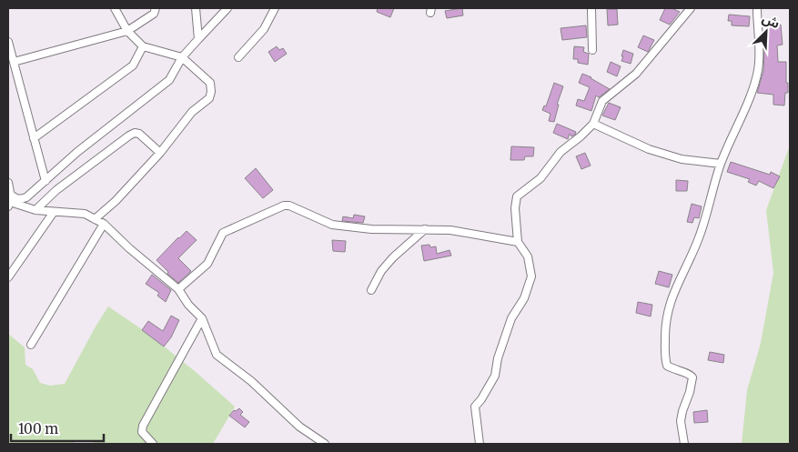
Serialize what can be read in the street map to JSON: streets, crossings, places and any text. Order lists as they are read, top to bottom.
{
  "scale_bar": "100 m",
  "north": "top right"
}
